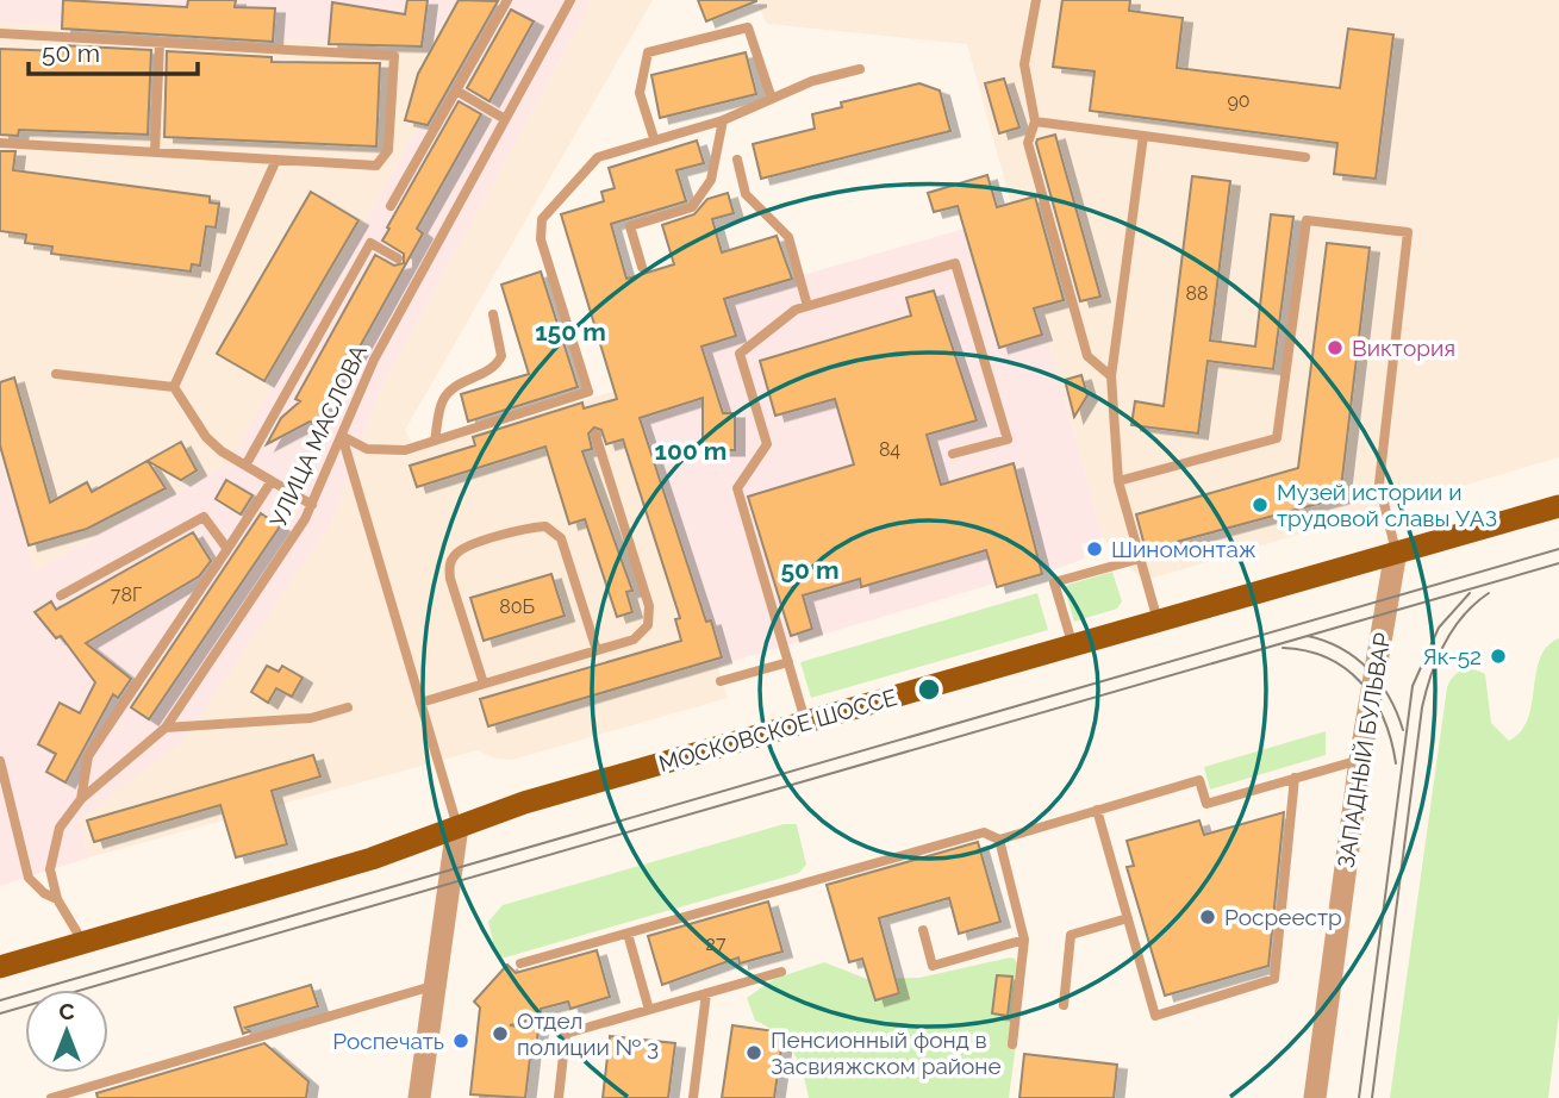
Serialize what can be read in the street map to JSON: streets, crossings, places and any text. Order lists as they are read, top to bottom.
{
  "streets": {
    "main road": ["МОСКОВСКОЕ ШОССЕ"],
    "street": ["ЗАПАДНЫЙ БУЛЬВАР"],
    "lane": ["УЛИЦА МАСЛОВА"]
  },
  "crossings": [
    ["УЛИЦА МАСЛОВА", "МОСКОВСКОЕ ШОССЕ"],
    ["МОСКОВСКОЕ ШОССЕ", "ЗАПАДНЫЙ БУЛЬВАР"]
  ],
  "places": [
    "Виктория",
    "Музей истории и трудовой славы УАЗ",
    "Шиномонтаж",
    "Як-52",
    "Росреестр",
    "Отдел полиции № 3",
    "Роспечать",
    "Пенсионный фонд в Засвияжском районе"
  ],
  "house_numbers": [
    "90",
    "88",
    "84",
    "78Г",
    "80Б",
    "27"
  ],
  "scale_bar": "50 m",
  "north": "top",
  "rings": ["150 m", "100 m", "50 m"]
}
